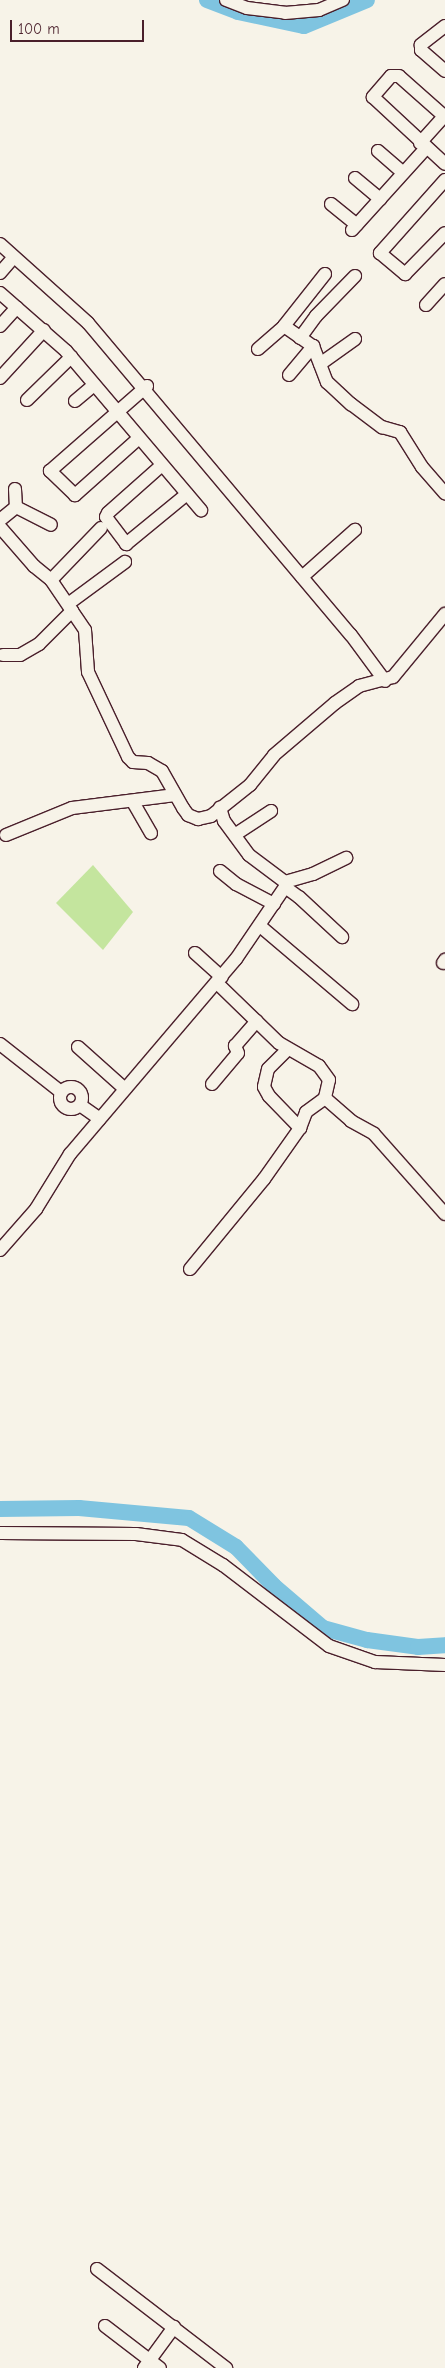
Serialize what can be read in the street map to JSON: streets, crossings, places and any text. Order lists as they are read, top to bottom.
{
  "scale_bar": "100 m"
}
